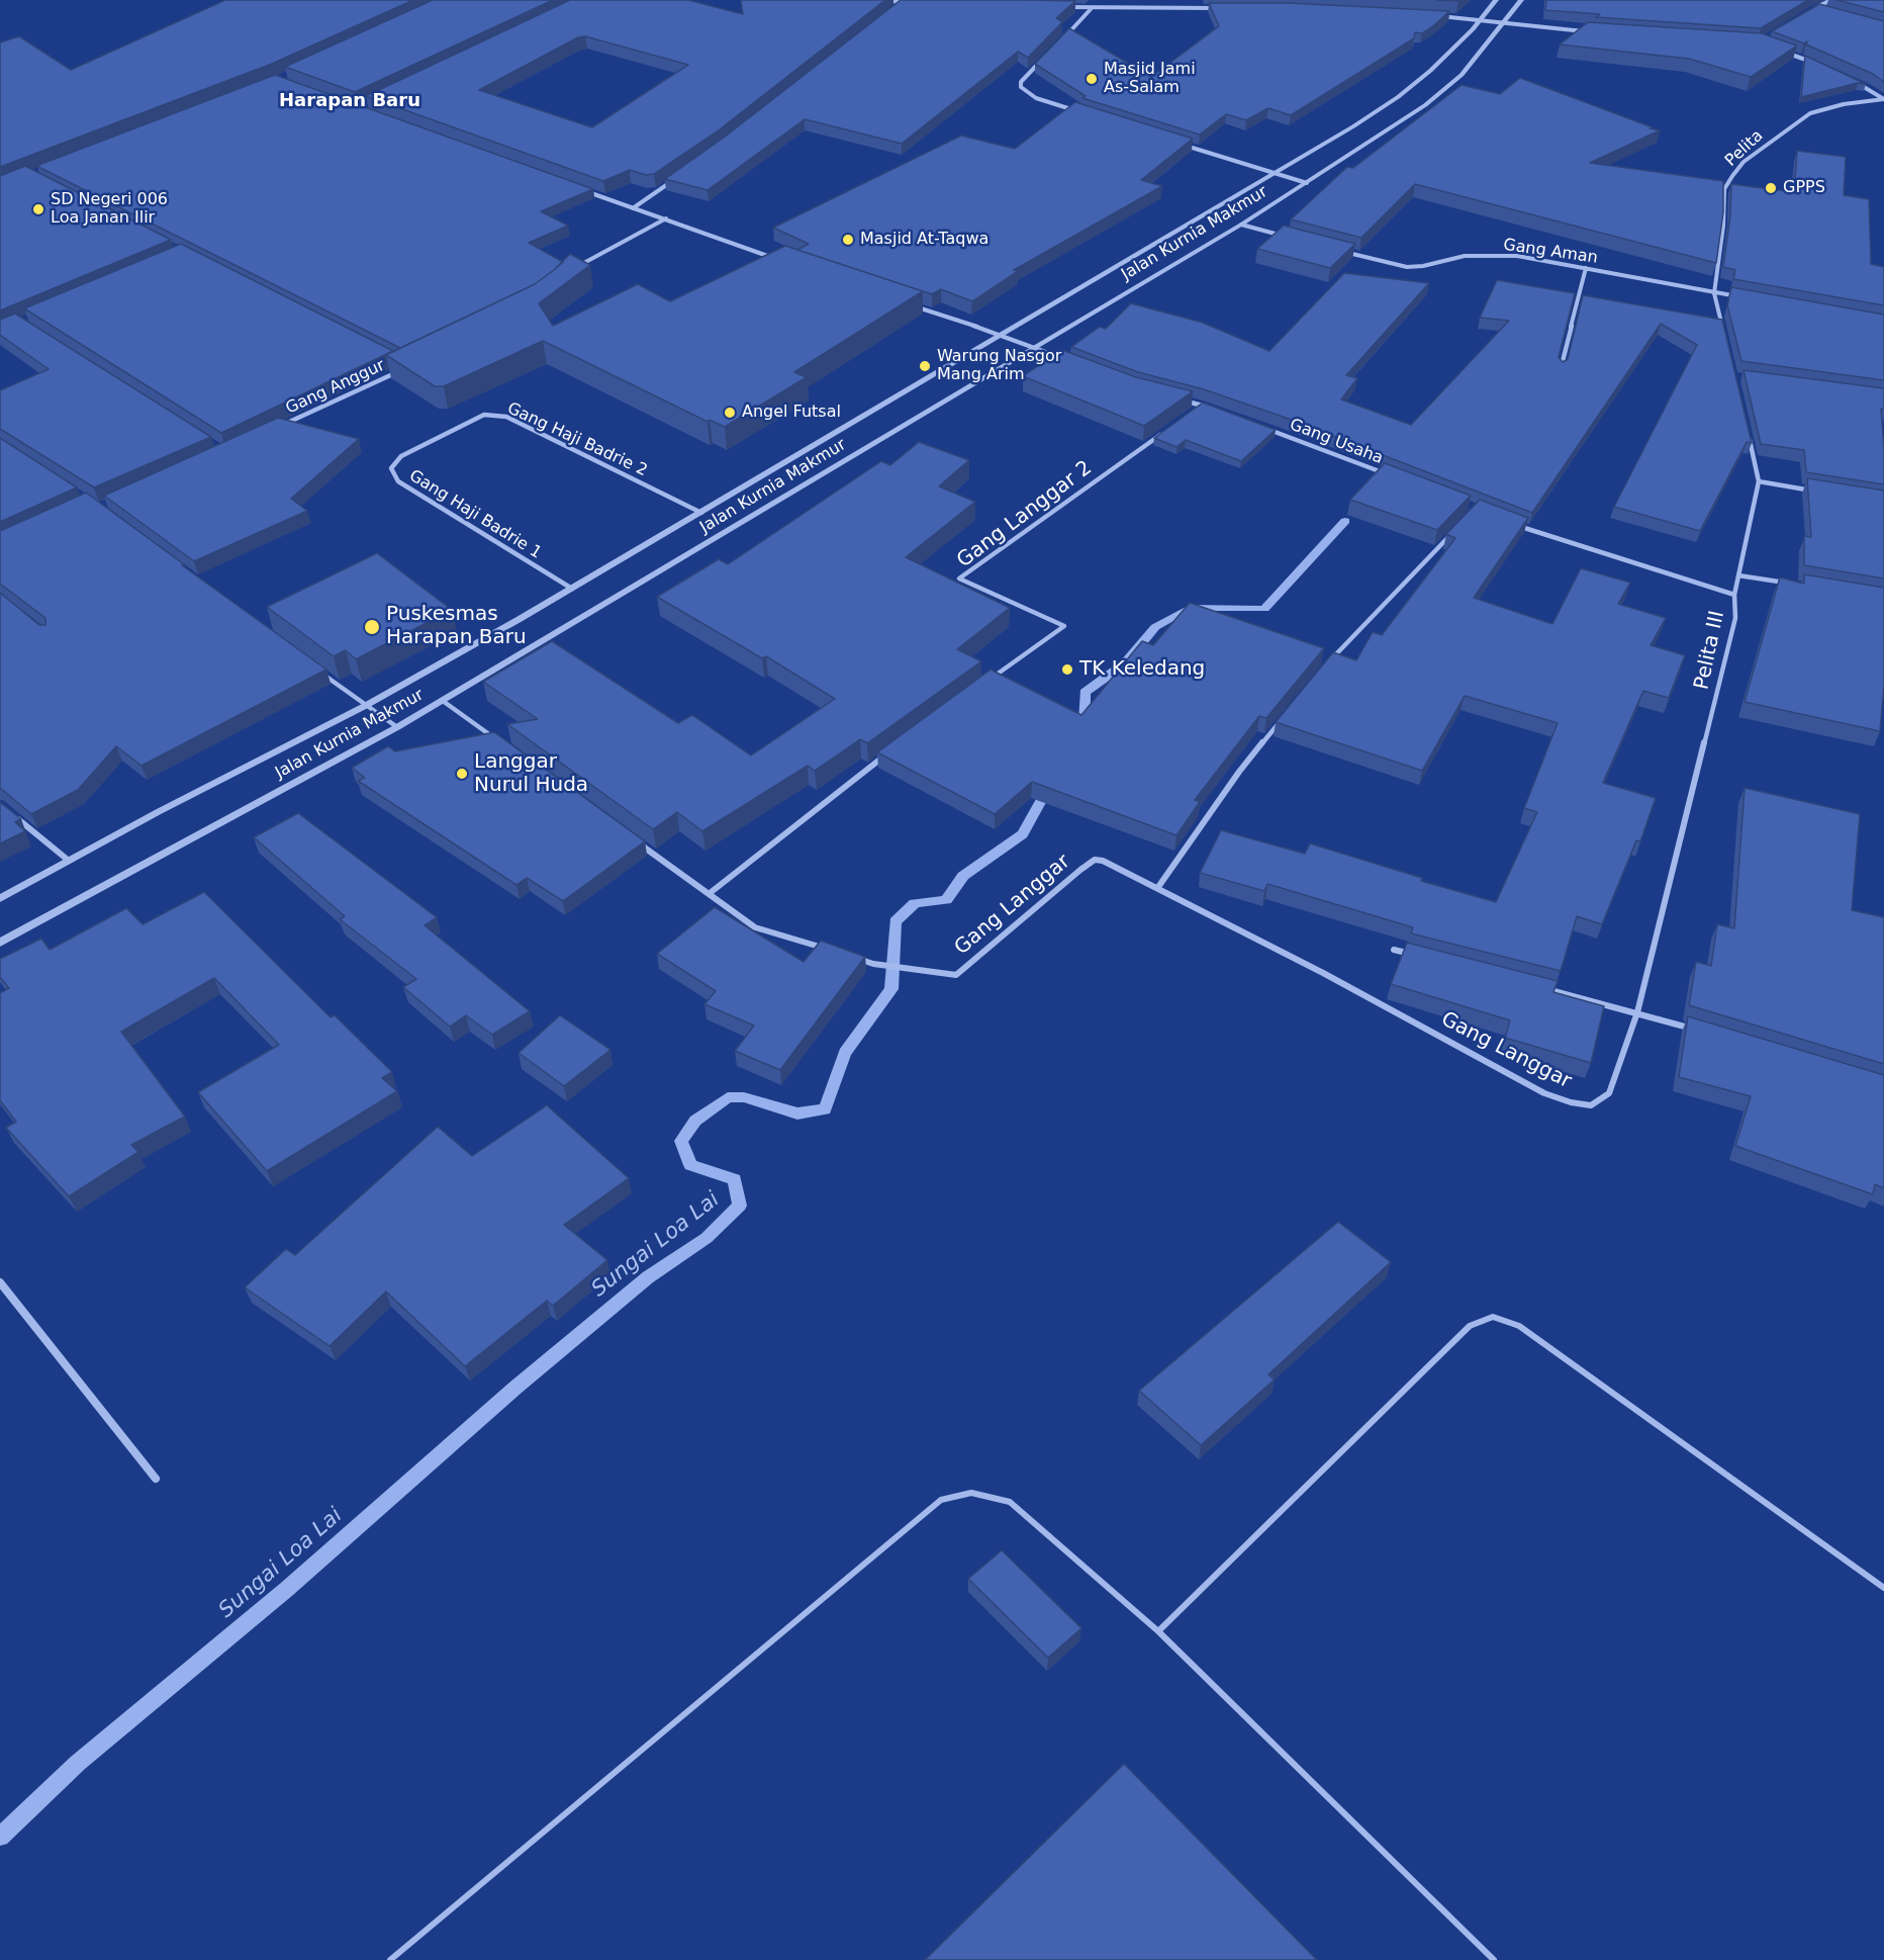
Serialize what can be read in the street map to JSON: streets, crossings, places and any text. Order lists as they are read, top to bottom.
{
  "streets": {
    "street": [
      "Pelita",
      "Jalan Kurnia Makmur",
      "Gang Aman",
      "Gang Anggur",
      "Gang Haji Badrie 2",
      "Gang Usaha",
      "Gang Haji Badrie 1",
      "Gang Langgar 2",
      "Pelita III",
      "Gang Langgar"
    ]
  },
  "crossings": [
    ["Pelita", "Gang Aman"],
    ["Jalan Kurnia Makmur", "Gang Haji Badrie 2"],
    ["Jalan Kurnia Makmur", "Gang Haji Badrie 1"],
    ["Gang Haji Badrie 2", "Gang Haji Badrie 1"],
    ["Pelita III", "Gang Langgar"]
  ],
  "districts": ["Harapan Baru"],
  "water": ["Sungai Loa Lai"],
  "places": [
    "Masjid Jami As-Salam",
    "GPPS",
    "SD Negeri 006 Loa Janan Ilir",
    "Masjid At-Taqwa",
    "Warung Nasgor Mang Arim",
    "Angel Futsal",
    "Puskesmas Harapan Baru",
    "TK Keledang",
    "Langgar Nurul Huda"
  ]
}
